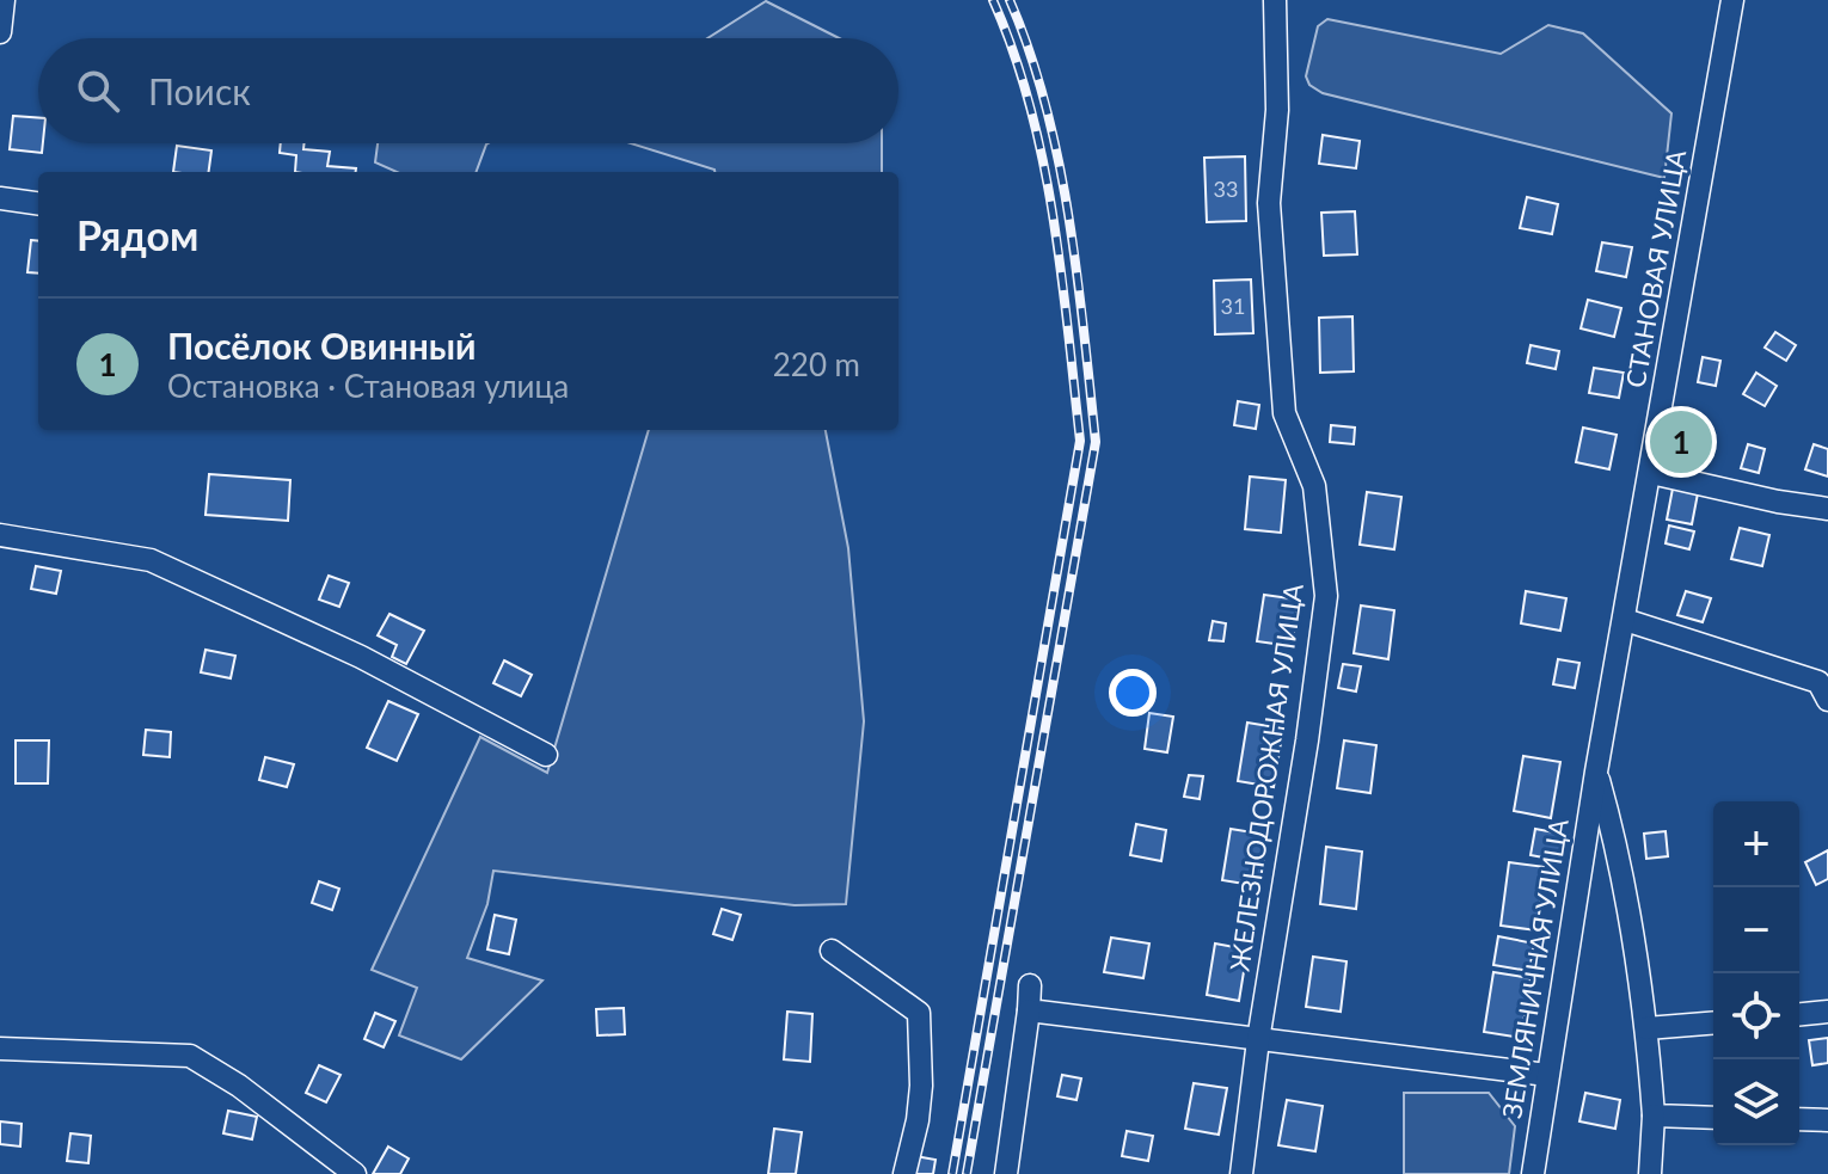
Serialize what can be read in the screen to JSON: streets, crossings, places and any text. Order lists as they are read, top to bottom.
{
  "streets": {
    "street": ["СТАНОВАЯ УЛИЦА", "ЖЕЛЕЗНОДОРОЖНАЯ УЛИЦА", "ЗЕМЛЯНИЧНАЯ УЛИЦА"]
  },
  "crossings": [
    ["СТАНОВАЯ УЛИЦА", "ЗЕМЛЯНИЧНАЯ УЛИЦА"]
  ],
  "house_numbers": ["33", "31"],
  "page": {
    "search": "Поиск",
    "heading": "Рядом",
    "list": [
      {
        "mark": "1",
        "name": "Посёлок Овинный",
        "note": "Остановка · Становая улица",
        "value": "220 m"
      }
    ],
    "pins": "1",
    "map_buttons": ["+", "−"]
  }
}
